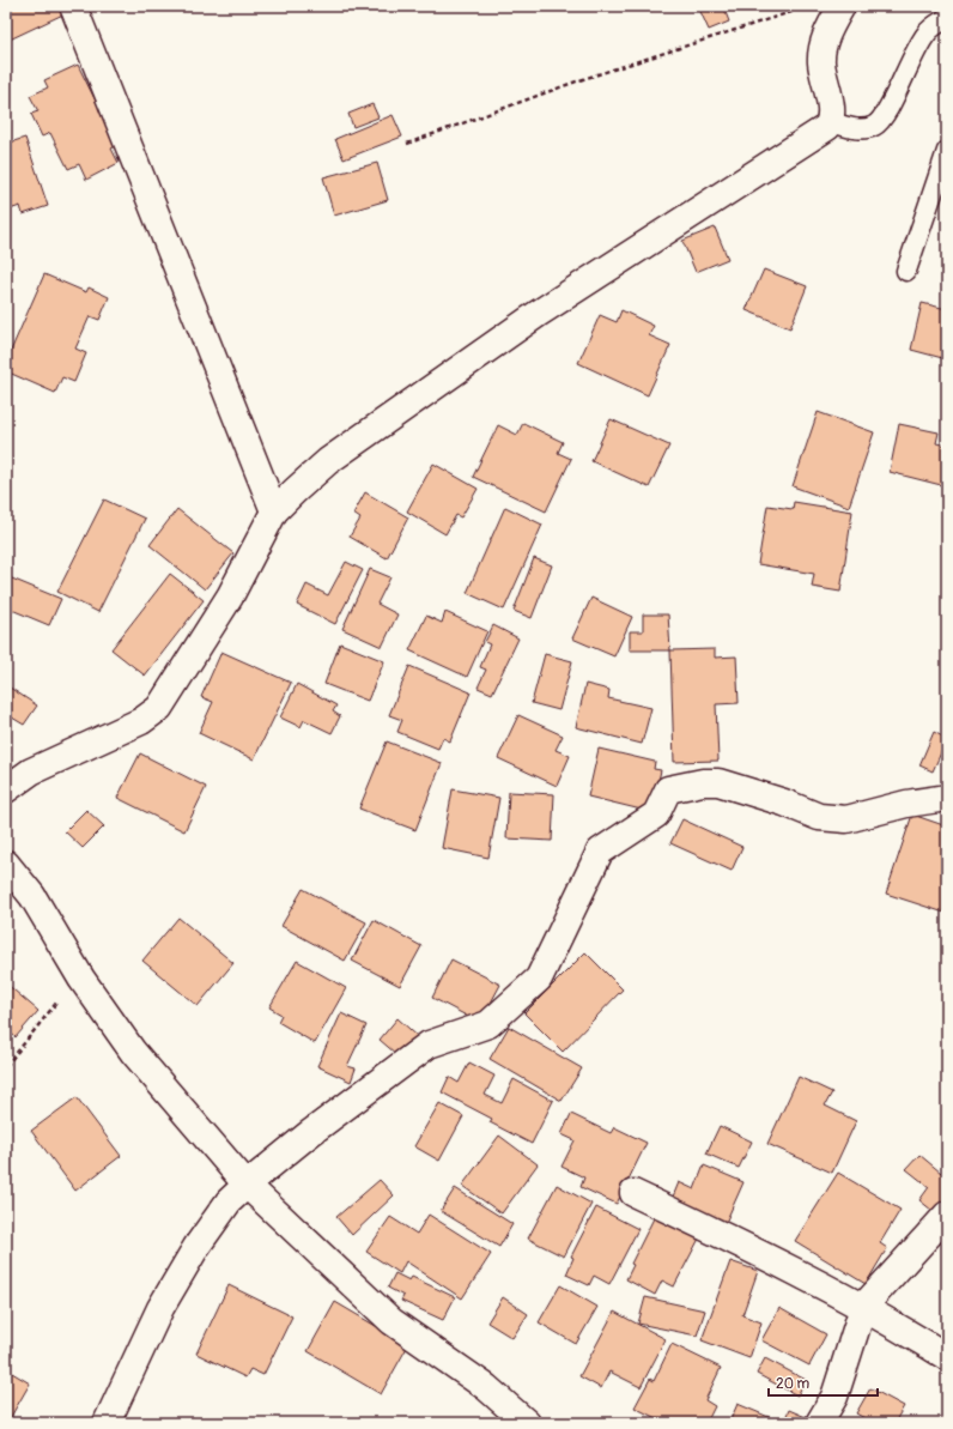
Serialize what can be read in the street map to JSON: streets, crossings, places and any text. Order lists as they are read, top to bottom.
{
  "scale_bar": "20 m"
}
